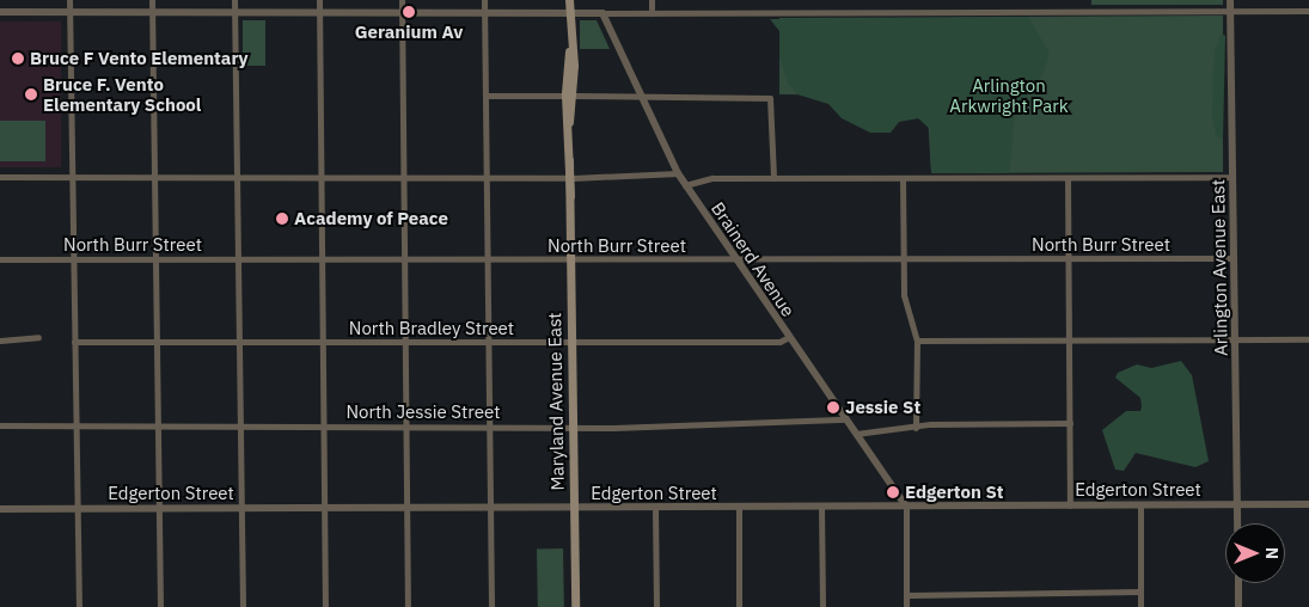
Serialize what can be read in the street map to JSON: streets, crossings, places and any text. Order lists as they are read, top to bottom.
{
  "streets": {
    "main road": ["Maryland Avenue East"],
    "street": [
      "North Burr Street",
      "Brainerd Avenue",
      "Arlington Avenue East",
      "North Bradley Street",
      "North Jessie Street",
      "Edgerton Street"
    ]
  },
  "crossings": [
    ["North Burr Street", "Brainerd Avenue"],
    ["North Burr Street", "Arlington Avenue East"],
    ["North Burr Street", "Maryland Avenue East"],
    ["Brainerd Avenue", "North Bradley Street"],
    ["Brainerd Avenue", "North Jessie Street"],
    ["Brainerd Avenue", "Edgerton Street"],
    ["Arlington Avenue East", "Edgerton Street"],
    ["North Bradley Street", "Maryland Avenue East"],
    ["Maryland Avenue East", "North Jessie Street"],
    ["Maryland Avenue East", "Edgerton Street"]
  ],
  "parks": ["Arlington Arkwright Park"],
  "places": [
    "Geranium Av",
    "Bruce F Vento Elementary",
    "Bruce F. Vento Elementary School",
    "Academy of Peace",
    "Jessie St",
    "Edgerton St"
  ],
  "north": "right"
}
